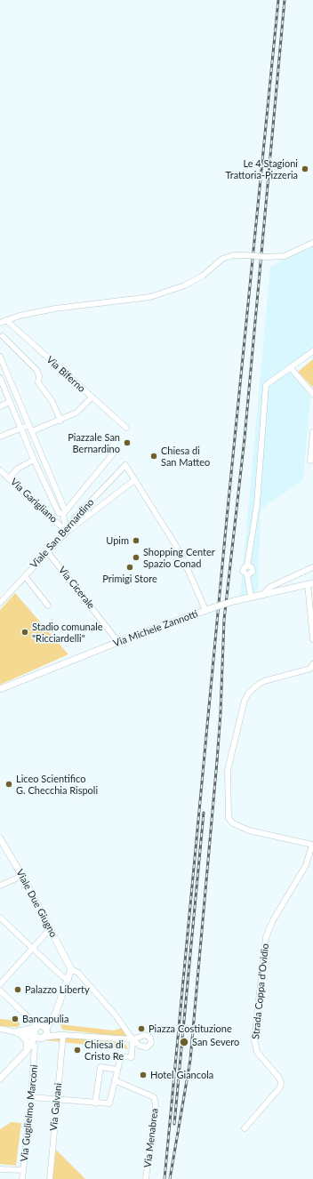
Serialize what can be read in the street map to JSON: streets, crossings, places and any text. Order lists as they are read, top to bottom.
{
  "streets": {
    "main road": ["Via Michele Zannotti", "Viale Due Giugno"],
    "street": [
      "Via Biferno",
      "Via Garigliano",
      "Viale San Bernardino",
      "Via Cicerale",
      "Strada Coppa d'Ovidio",
      "Via Galvani",
      "Via Guglielmo Marconi",
      "Via Menabrea"
    ]
  },
  "crossings": [
    ["Via Garigliano", "Viale San Bernardino"],
    ["Viale San Bernardino", "Via Cicerale"],
    ["Via Cicerale", "Via Michele Zannotti"]
  ],
  "places": [
    "Le 4 Stagioni Trattoria-Pizzeria",
    "Piazzale San Bernardino",
    "Chiesa di San Matteo",
    "Upim",
    "Shopping Center Spazio Conad",
    "Primigi Store",
    "Stadio comunale \"Ricciardelli\"",
    "Liceo Scientifico G. Checchia Rispoli",
    "Palazzo Liberty",
    "Bancapulia",
    "Piazza Costituzione",
    "San Severo",
    "Chiesa di Cristo Re",
    "Hotel Giancola"
  ]
}
